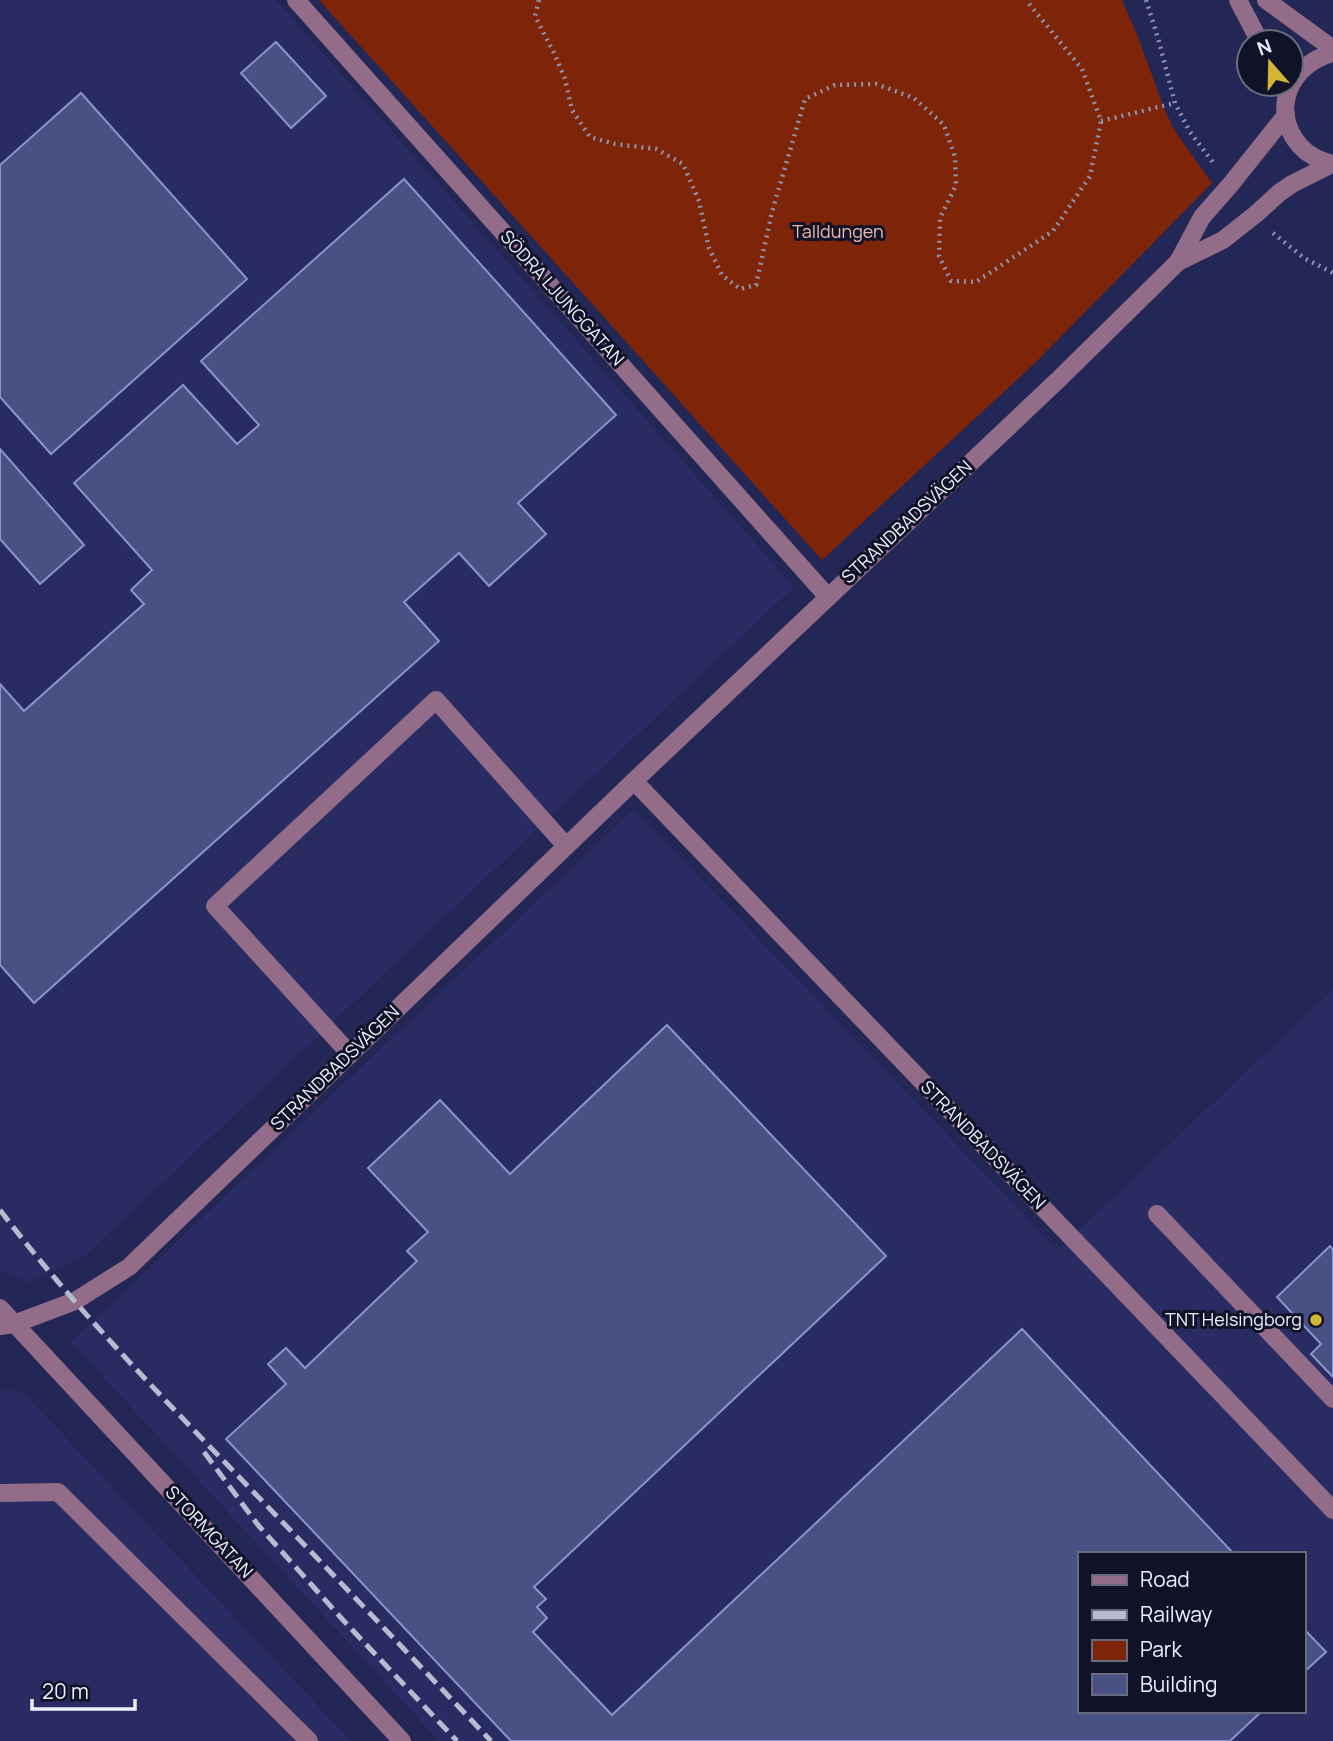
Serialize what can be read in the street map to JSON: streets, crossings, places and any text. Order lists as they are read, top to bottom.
{
  "streets": {
    "street": ["SÖDRA LJUNGGATAN", "STRANDBADSVÄGEN", "STORMGATAN"]
  },
  "crossings": [
    ["SÖDRA LJUNGGATAN", "STRANDBADSVÄGEN"],
    ["STRANDBADSVÄGEN", "STORMGATAN"]
  ],
  "parks": ["Talldungen"],
  "places": ["TNT Helsingborg"],
  "legend": [
    "Road",
    "Railway",
    "Park",
    "Building"
  ],
  "scale_bar": "20 m",
  "north": "top"
}
